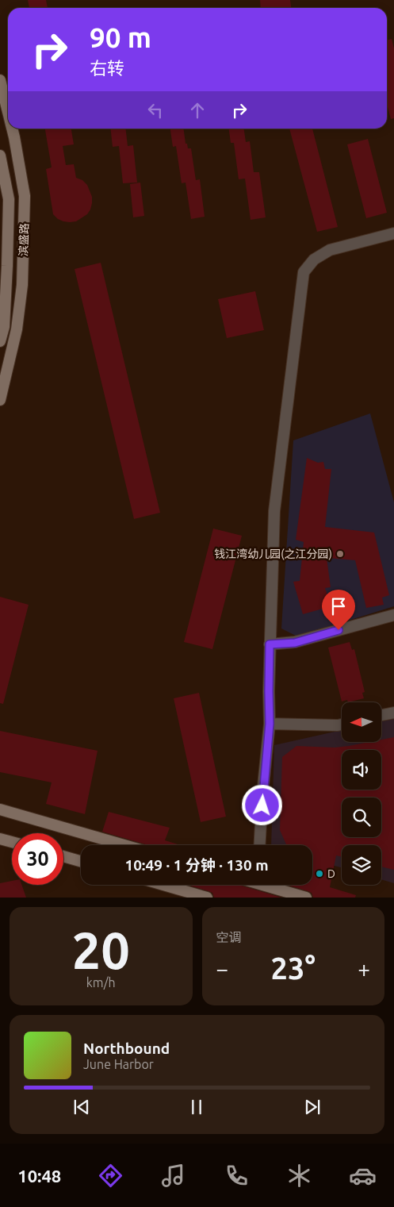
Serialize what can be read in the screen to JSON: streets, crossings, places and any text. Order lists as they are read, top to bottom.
{
  "streets": {
    "main road": ["滨盛路"]
  },
  "places": ["钱江湾幼儿园(之江分园)", "D"],
  "north": "left",
  "page": {
    "turn": ["90 m", "右转"],
    "limit": "30",
    "trip": "10:49 · 1 分钟 · 130 m",
    "tile": [
      ["20", "km/h"],
      "空调"
    ],
    "heat": ["−", "23°", "+"],
    "song": ["Northbound", "June Harbor"],
    "tabs": "10:48"
  }
}
